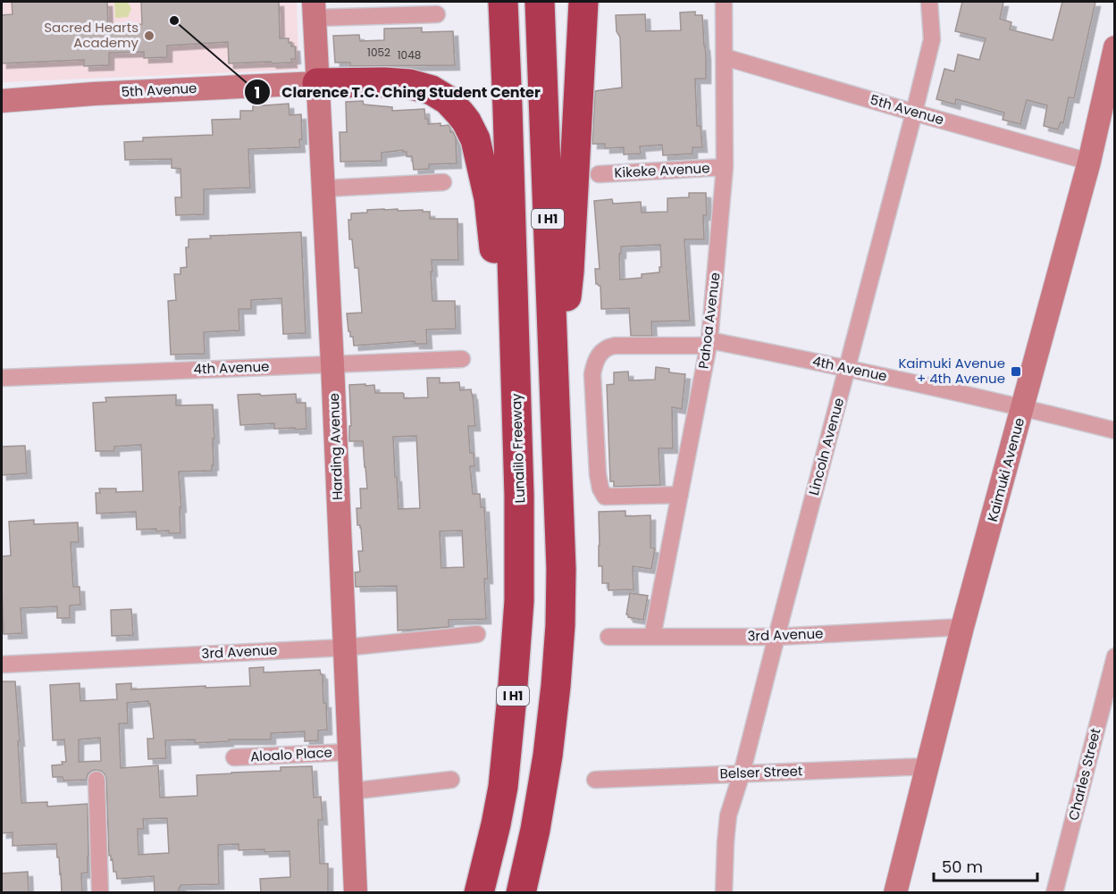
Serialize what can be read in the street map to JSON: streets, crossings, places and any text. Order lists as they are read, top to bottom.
{
  "streets": {
    "highway": ["I H1", "Lunalilo Freeway"],
    "street": [
      "5th Avenue",
      "Kikeke Avenue",
      "Pahoa Avenue",
      "4th Avenue",
      "Harding Avenue",
      "Lincoln Avenue",
      "Kaimuki Avenue",
      "3rd Avenue",
      "Aloalo Place",
      "Belser Street",
      "Charles Street"
    ]
  },
  "crossings": [
    ["5th Avenue", "Pahoa Avenue"],
    ["5th Avenue", "Harding Avenue"],
    ["5th Avenue", "Lincoln Avenue"],
    ["5th Avenue", "Kaimuki Avenue"],
    ["Kikeke Avenue", "Pahoa Avenue"],
    ["Pahoa Avenue", "4th Avenue"],
    ["Pahoa Avenue", "3rd Avenue"],
    ["4th Avenue", "Harding Avenue"],
    ["4th Avenue", "Lincoln Avenue"],
    ["4th Avenue", "Kaimuki Avenue"],
    ["Harding Avenue", "3rd Avenue"],
    ["Harding Avenue", "Aloalo Place"],
    ["Lincoln Avenue", "3rd Avenue"],
    ["Lincoln Avenue", "Belser Street"],
    ["Kaimuki Avenue", "3rd Avenue"],
    ["Kaimuki Avenue", "Belser Street"]
  ],
  "places": {
    "other": ["Clarence T.C. Ching Student Center", "Sacred Hearts Academy"],
    "transit": ["Kaimuki Avenue + 4th Avenue"]
  },
  "house_numbers": ["1052", "1048"],
  "scale_bar": "50 m"
}
